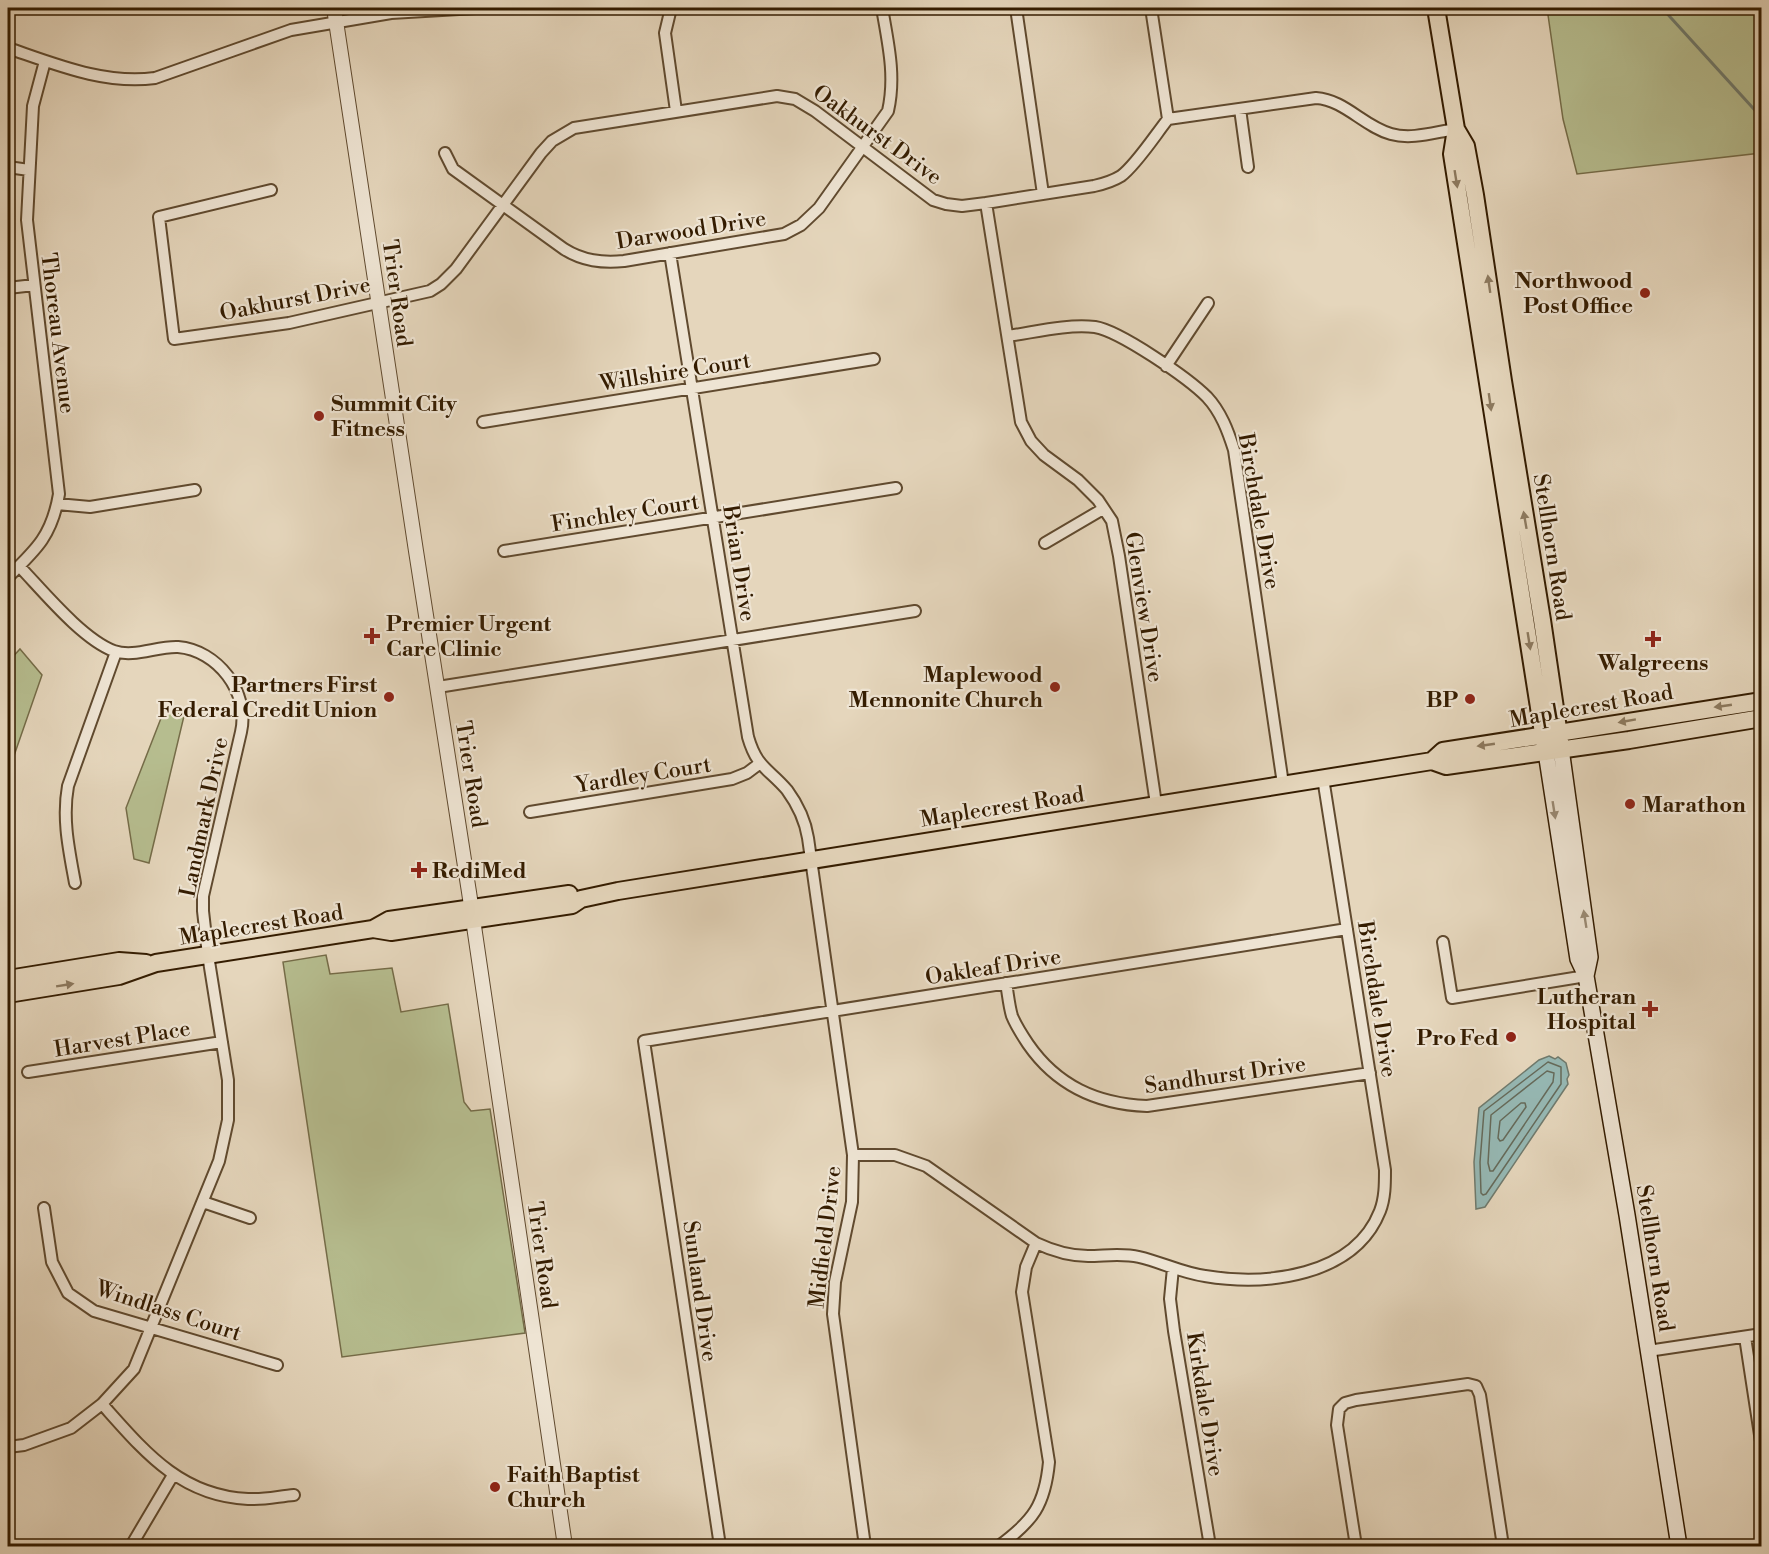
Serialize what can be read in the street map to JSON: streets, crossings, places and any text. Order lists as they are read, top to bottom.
{
  "streets": {
    "main road": ["Stellhorn Road", "Maplecrest Road"],
    "street": [
      "Oakhurst Drive",
      "Darwood Drive",
      "Trier Road",
      "Thoreau Avenue",
      "Willshire Court",
      "Birchdale Drive",
      "Finchley Court",
      "Brian Drive",
      "Glenview Drive",
      "Yardley Court",
      "Landmark Drive",
      "Oakleaf Drive",
      "Harvest Place",
      "Sandhurst Drive",
      "Midfield Drive",
      "Sunland Drive",
      "Windlass Court",
      "Kirkdale Drive"
    ]
  },
  "crossings": [
    ["Oakhurst Drive", "Darwood Drive"],
    ["Oakhurst Drive", "Trier Road"],
    ["Oakhurst Drive", "Glenview Drive"],
    ["Darwood Drive", "Brian Drive"],
    ["Trier Road", "Maplecrest Road"],
    ["Willshire Court", "Brian Drive"],
    ["Birchdale Drive", "Glenview Drive"],
    ["Birchdale Drive", "Maplecrest Road"],
    ["Birchdale Drive", "Oakleaf Drive"],
    ["Birchdale Drive", "Sandhurst Drive"],
    ["Birchdale Drive", "Kirkdale Drive"],
    ["Finchley Court", "Brian Drive"],
    ["Stellhorn Road", "Maplecrest Road"],
    ["Brian Drive", "Maplecrest Road"],
    ["Brian Drive", "Yardley Court"],
    ["Brian Drive", "Midfield Drive"],
    ["Glenview Drive", "Maplecrest Road"],
    ["Maplecrest Road", "Landmark Drive"],
    ["Maplecrest Road", "Midfield Drive"],
    ["Landmark Drive", "Harvest Place"],
    ["Landmark Drive", "Windlass Court"],
    ["Oakleaf Drive", "Sandhurst Drive"],
    ["Oakleaf Drive", "Midfield Drive"],
    ["Oakleaf Drive", "Sunland Drive"]
  ],
  "places": {
    "other": [
      "Northwood Post Office",
      "Summit City Fitness",
      "Maplewood Mennonite Church",
      "Partners First Federal Credit Union",
      "BP",
      "Marathon",
      "Pro Fed",
      "Faith Baptist Church"
    ],
    "health": [
      "Premier Urgent Care Clinic",
      "Walgreens",
      "RediMed",
      "Lutheran Hospital"
    ]
  }
}
